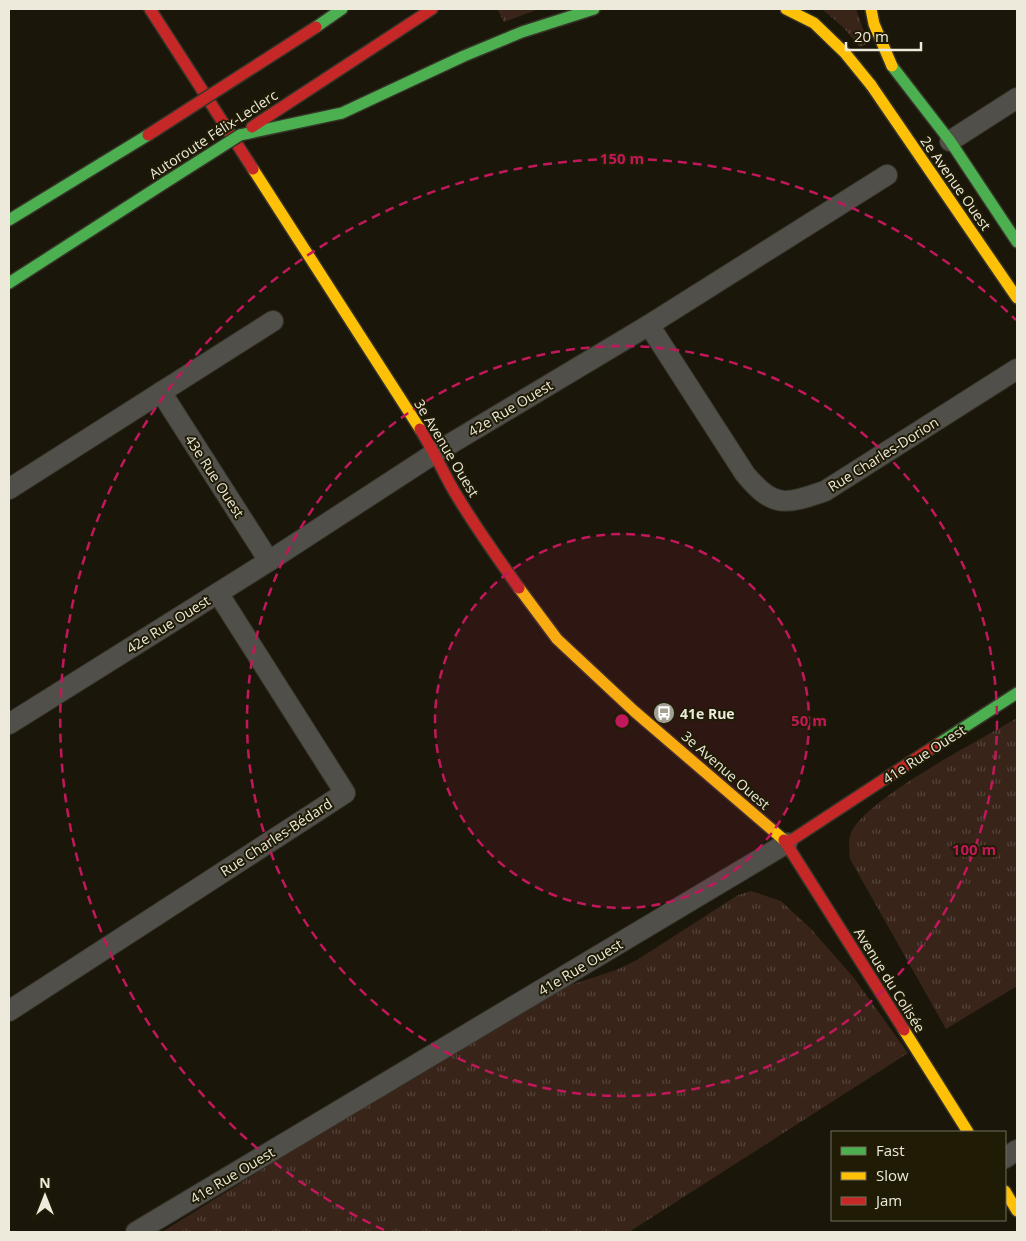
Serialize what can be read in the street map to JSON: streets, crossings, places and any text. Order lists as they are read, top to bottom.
{
  "streets": {
    "main road": [
      "Autoroute Félix-Leclerc",
      "2e Avenue Ouest",
      "3e Avenue Ouest",
      "41e Rue Ouest",
      "Avenue du Colisée"
    ],
    "street": [
      "42e Rue Ouest",
      "Rue Charles-Dorion",
      "43e Rue Ouest",
      "Rue Charles-Bédard"
    ]
  },
  "crossings": [
    ["42e Rue Ouest", "3e Avenue Ouest"],
    ["42e Rue Ouest", "Rue Charles-Dorion"],
    ["42e Rue Ouest", "43e Rue Ouest"],
    ["42e Rue Ouest", "Rue Charles-Bédard"],
    ["3e Avenue Ouest", "41e Rue Ouest"],
    ["3e Avenue Ouest", "Avenue du Colisée"],
    ["41e Rue Ouest", "Avenue du Colisée"]
  ],
  "places": {
    "bus stop": ["41e Rue"]
  },
  "legend": ["Fast", "Slow", "Jam"],
  "scale_bar": "20 m",
  "north": "top",
  "rings": ["150 m", "50 m", "100 m"]
}
